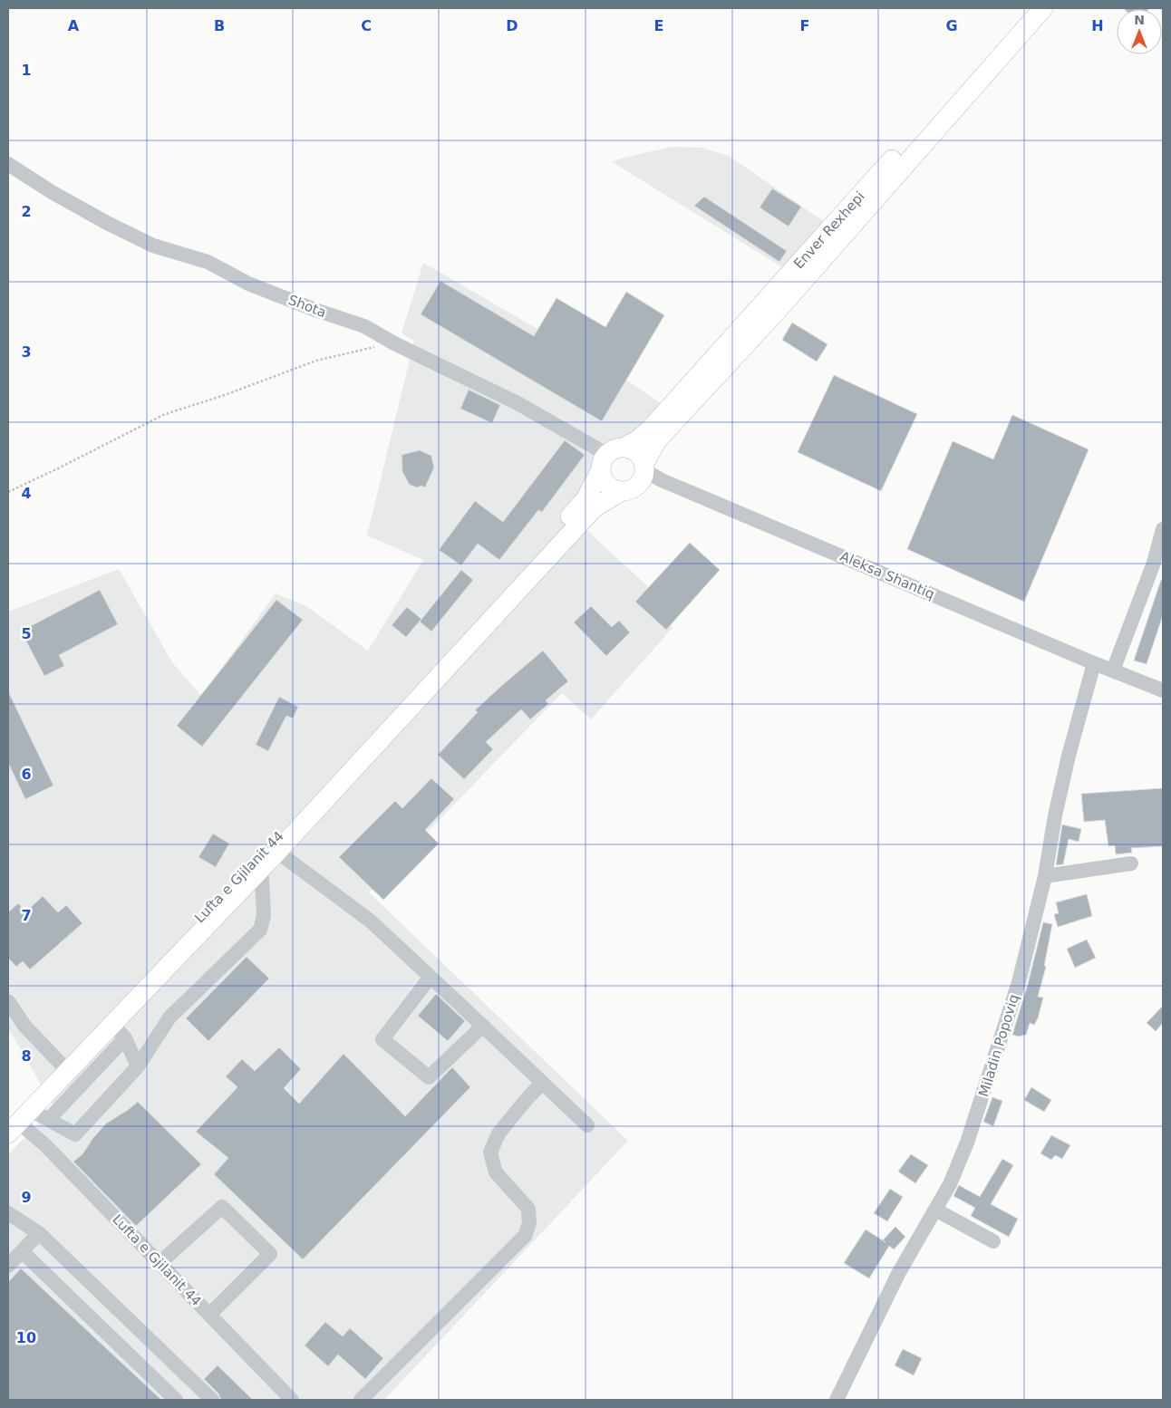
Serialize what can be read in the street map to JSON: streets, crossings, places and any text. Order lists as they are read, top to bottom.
{
  "streets": {
    "main road": ["Enver Rexhepi", "Lufta e Gjilanit 44"],
    "street": ["Shota", "Aleksa Shantiq", "Miladin Popoviq"]
  },
  "crossings": [
    ["Enver Rexhepi", "Shota"],
    ["Enver Rexhepi", "Aleksa Shantiq"],
    ["Enver Rexhepi", "Lufta e Gjilanit 44"],
    ["Shota", "Aleksa Shantiq"],
    ["Shota", "Lufta e Gjilanit 44"],
    ["Aleksa Shantiq", "Lufta e Gjilanit 44"],
    ["Aleksa Shantiq", "Miladin Popoviq"]
  ],
  "north": "top",
  "grid": {
    "columns": [
      "A",
      "B",
      "C",
      "D",
      "E",
      "F",
      "G",
      "H"
    ],
    "rows": [
      "1",
      "2",
      "3",
      "4",
      "5",
      "6",
      "7",
      "8",
      "9",
      "10"
    ]
  }
}
